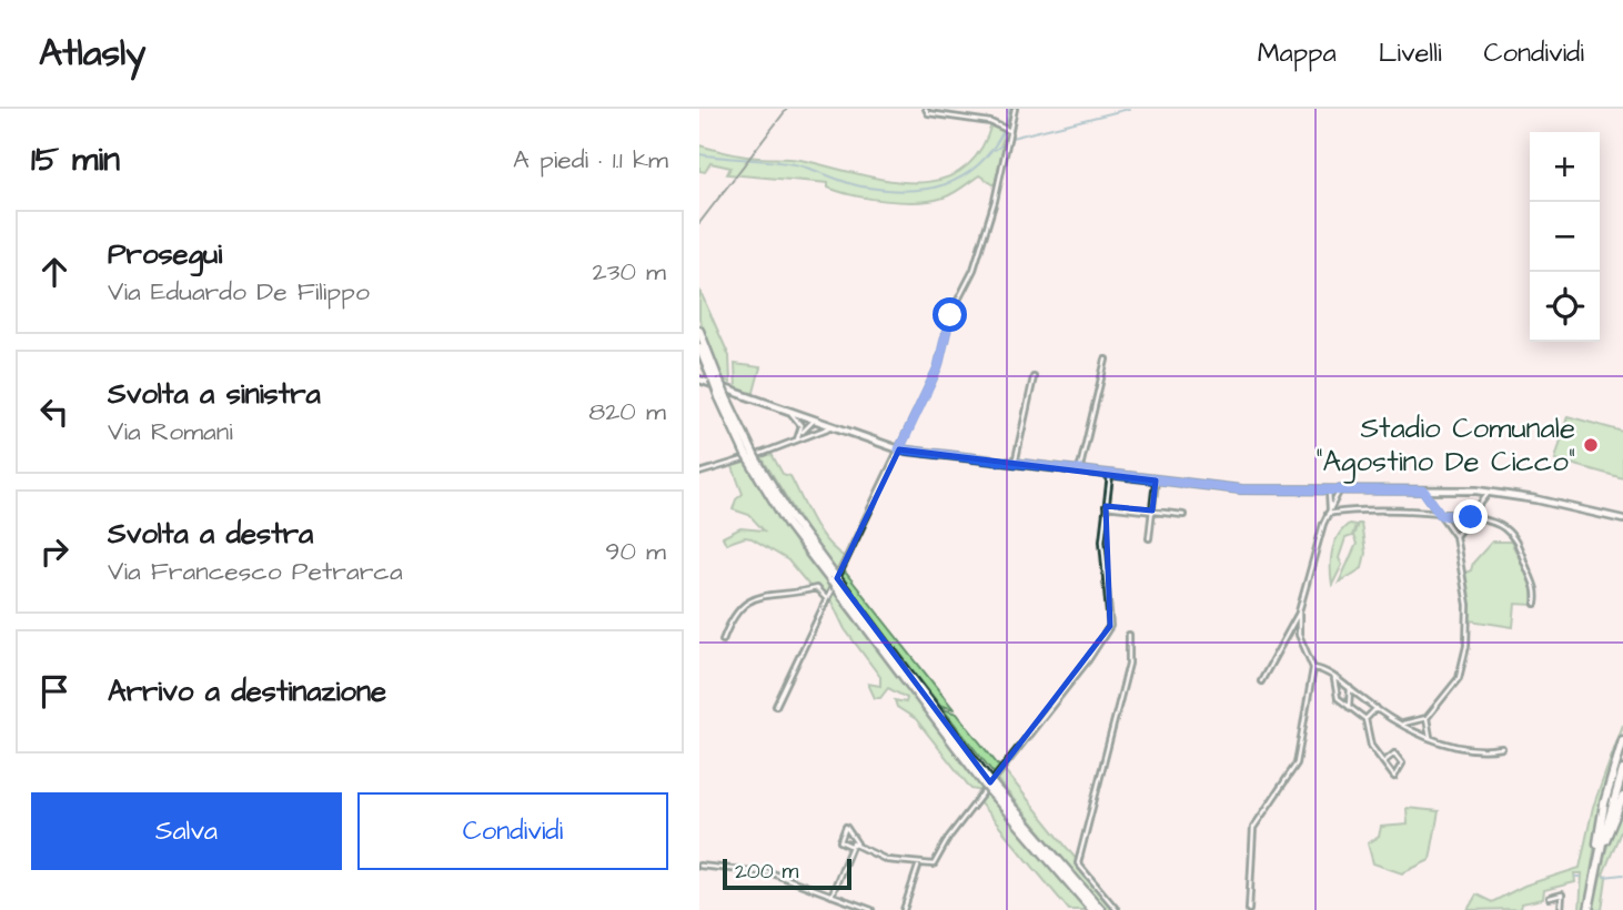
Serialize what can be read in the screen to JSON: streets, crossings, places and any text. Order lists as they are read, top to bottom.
{
  "places": ["Stadio Comunale \"Agostino De Cicco\""],
  "scale_bar": "200 m",
  "page": {
    "header": "Atlasly",
    "nav": ["Mappa", "Livelli", "Condividi"],
    "heading": ["15 min", "A piedi · 1.1 km"],
    "map_buttons": ["+", "−"],
    "list": [
      ["Prosegui", "Via Eduardo De Filippo", "230 m"],
      ["Svolta a sinistra", "Via Romani", "820 m"],
      ["Svolta a destra", "Via Francesco Petrarca", "90 m"],
      "Arrivo a destinazione"
    ],
    "buttons": ["Salva", "Condividi"],
    "scale": "200 m"
  }
}
